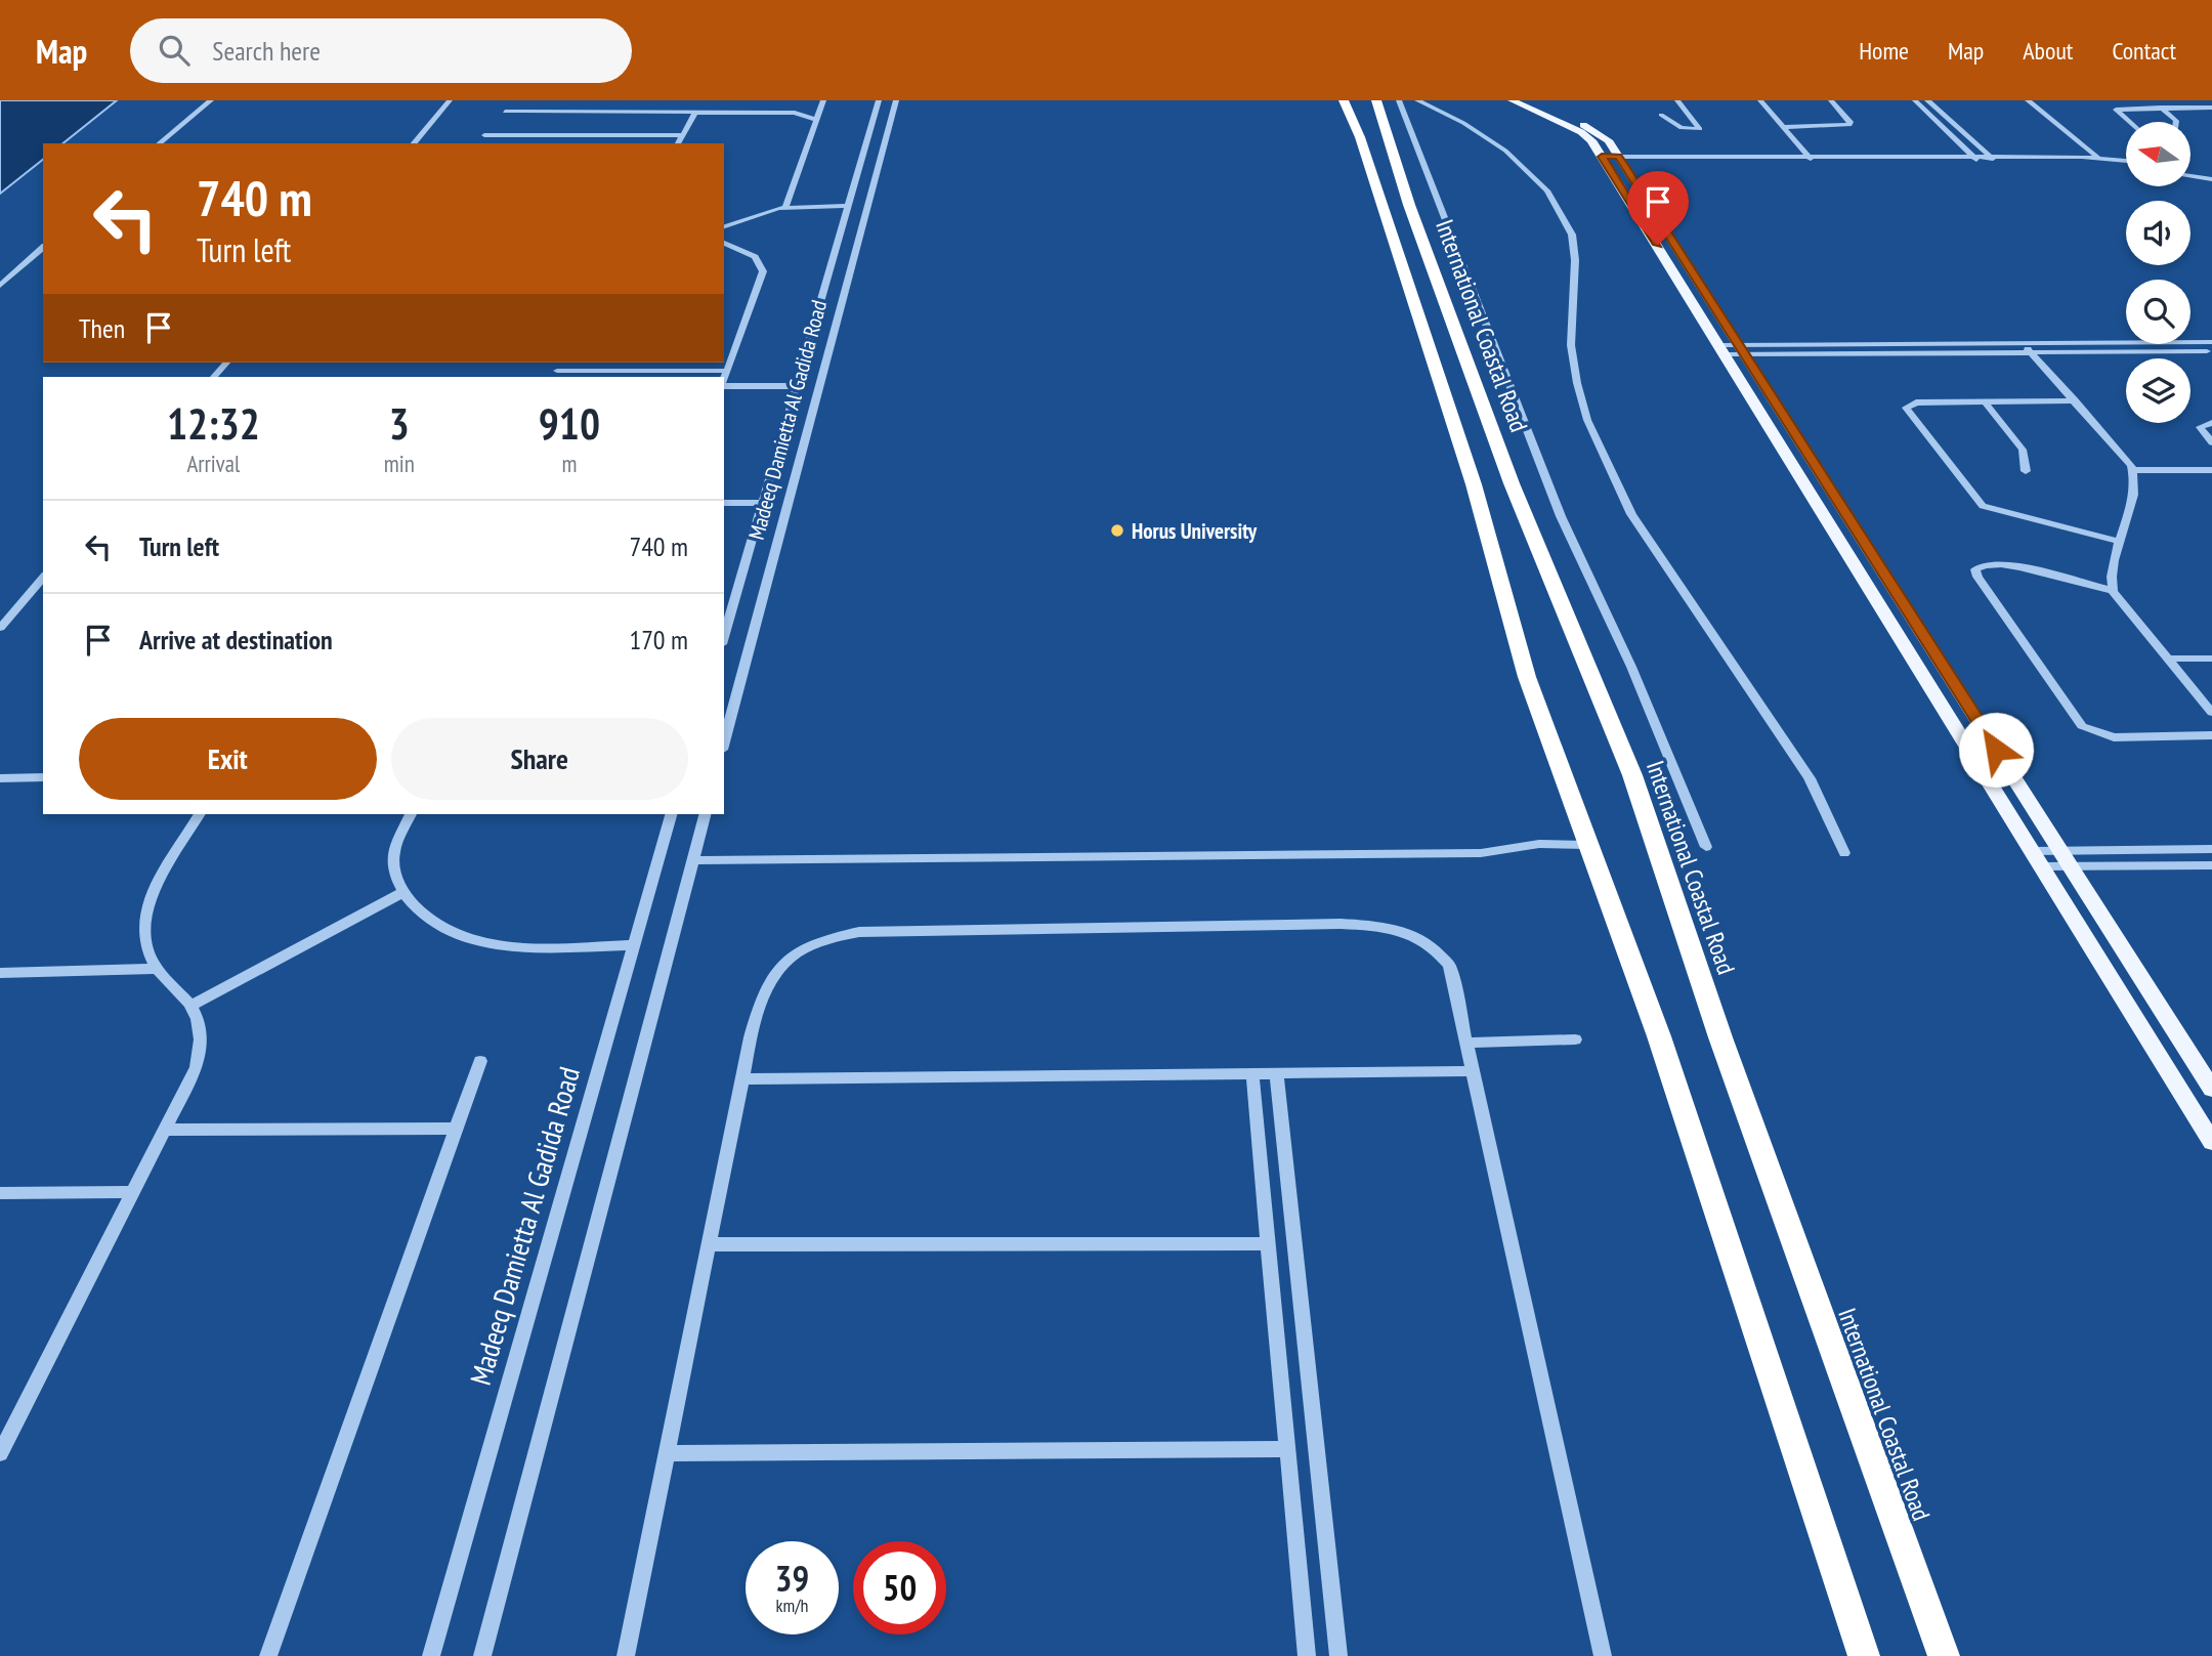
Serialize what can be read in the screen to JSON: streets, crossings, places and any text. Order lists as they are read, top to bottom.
{
  "streets": {
    "highway": ["International Coastal Road"],
    "street": ["Madeeq Damietta Al Gadida Road"]
  },
  "places": ["Horus University"],
  "north": "left",
  "page": {
    "header": "Map",
    "search": "Search here",
    "nav": [
      "Home",
      "Map",
      "About",
      "Contact"
    ],
    "turn": ["740 m", "Turn left"],
    "then": "Then",
    "eta": [
      "12:32",
      "Arrival",
      "3",
      "min",
      "910",
      "m"
    ],
    "list": [
      {
        "name": "Turn left",
        "value": "740 m"
      },
      {
        "name": "Arrive at destination",
        "value": "170 m"
      }
    ],
    "buttons": ["Exit", "Share"],
    "speed": "39 km/h",
    "limit": "50"
  }
}
